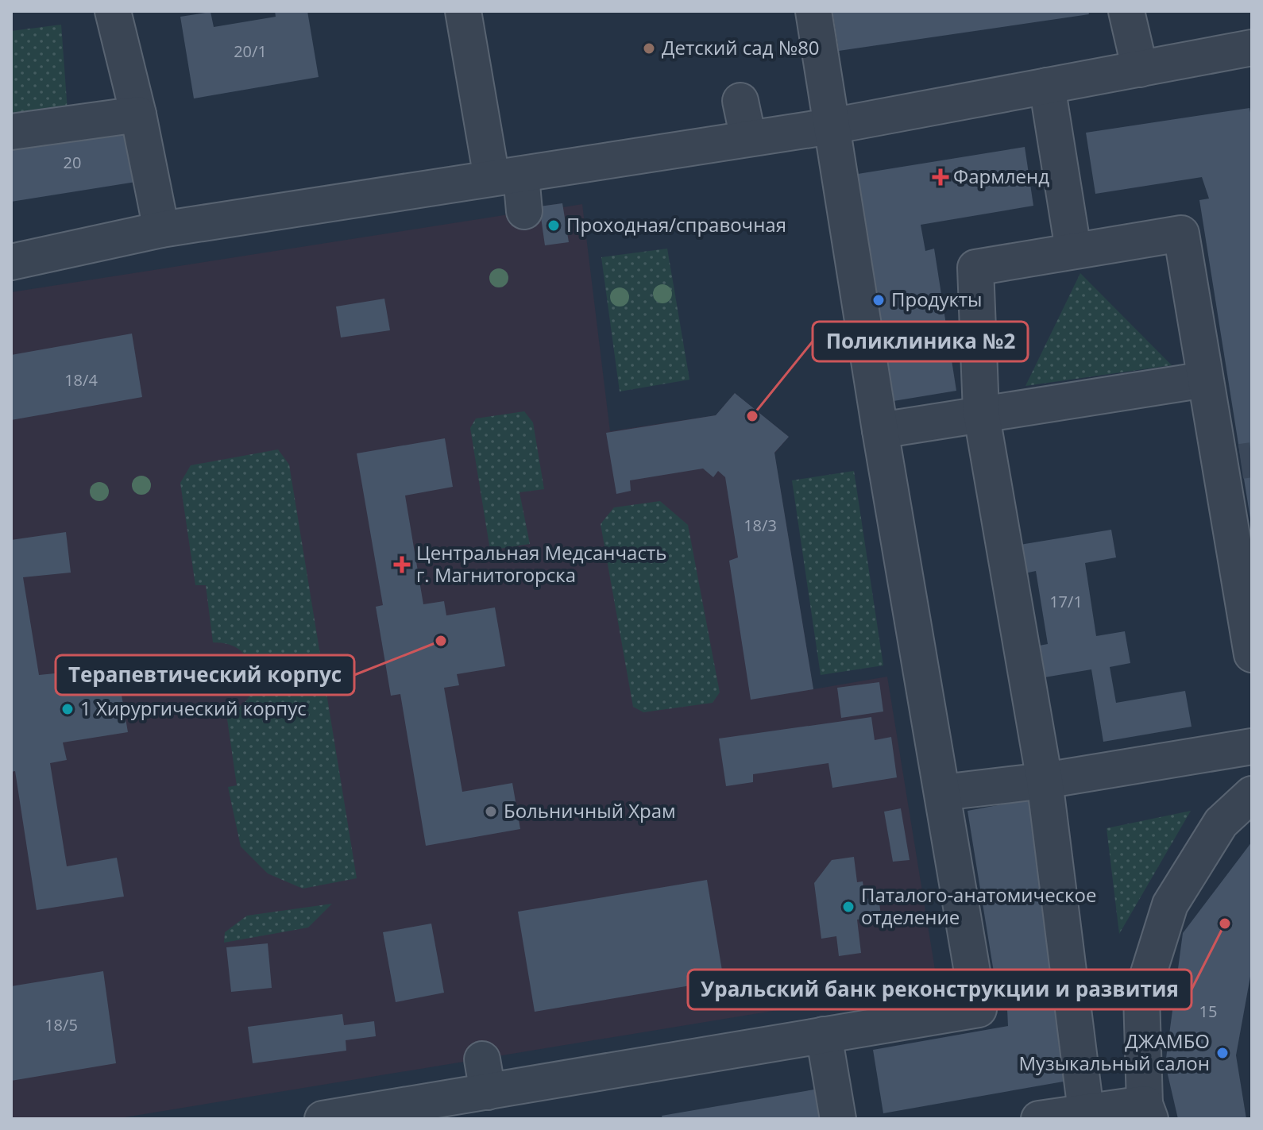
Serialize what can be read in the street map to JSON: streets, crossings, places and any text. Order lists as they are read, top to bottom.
{
  "places": {
    "other": [
      "Детский сад №80",
      "Проходная/справочная",
      "Продукты",
      "Поликлиника №2",
      "Терапевтический корпус",
      "1 Хирургический корпус",
      "Больничный Храм",
      "Паталого-анатомическое отделение",
      "Уральский банк реконструкции и развития",
      "ДЖАМБО Музыкальный салон"
    ],
    "health": ["Фармленд", "Центральная Медсанчасть г. Магнитогорска"]
  },
  "house_numbers": [
    "20/1",
    "20",
    "18/4",
    "18/3",
    "17/1",
    "15",
    "18/5"
  ]
}
